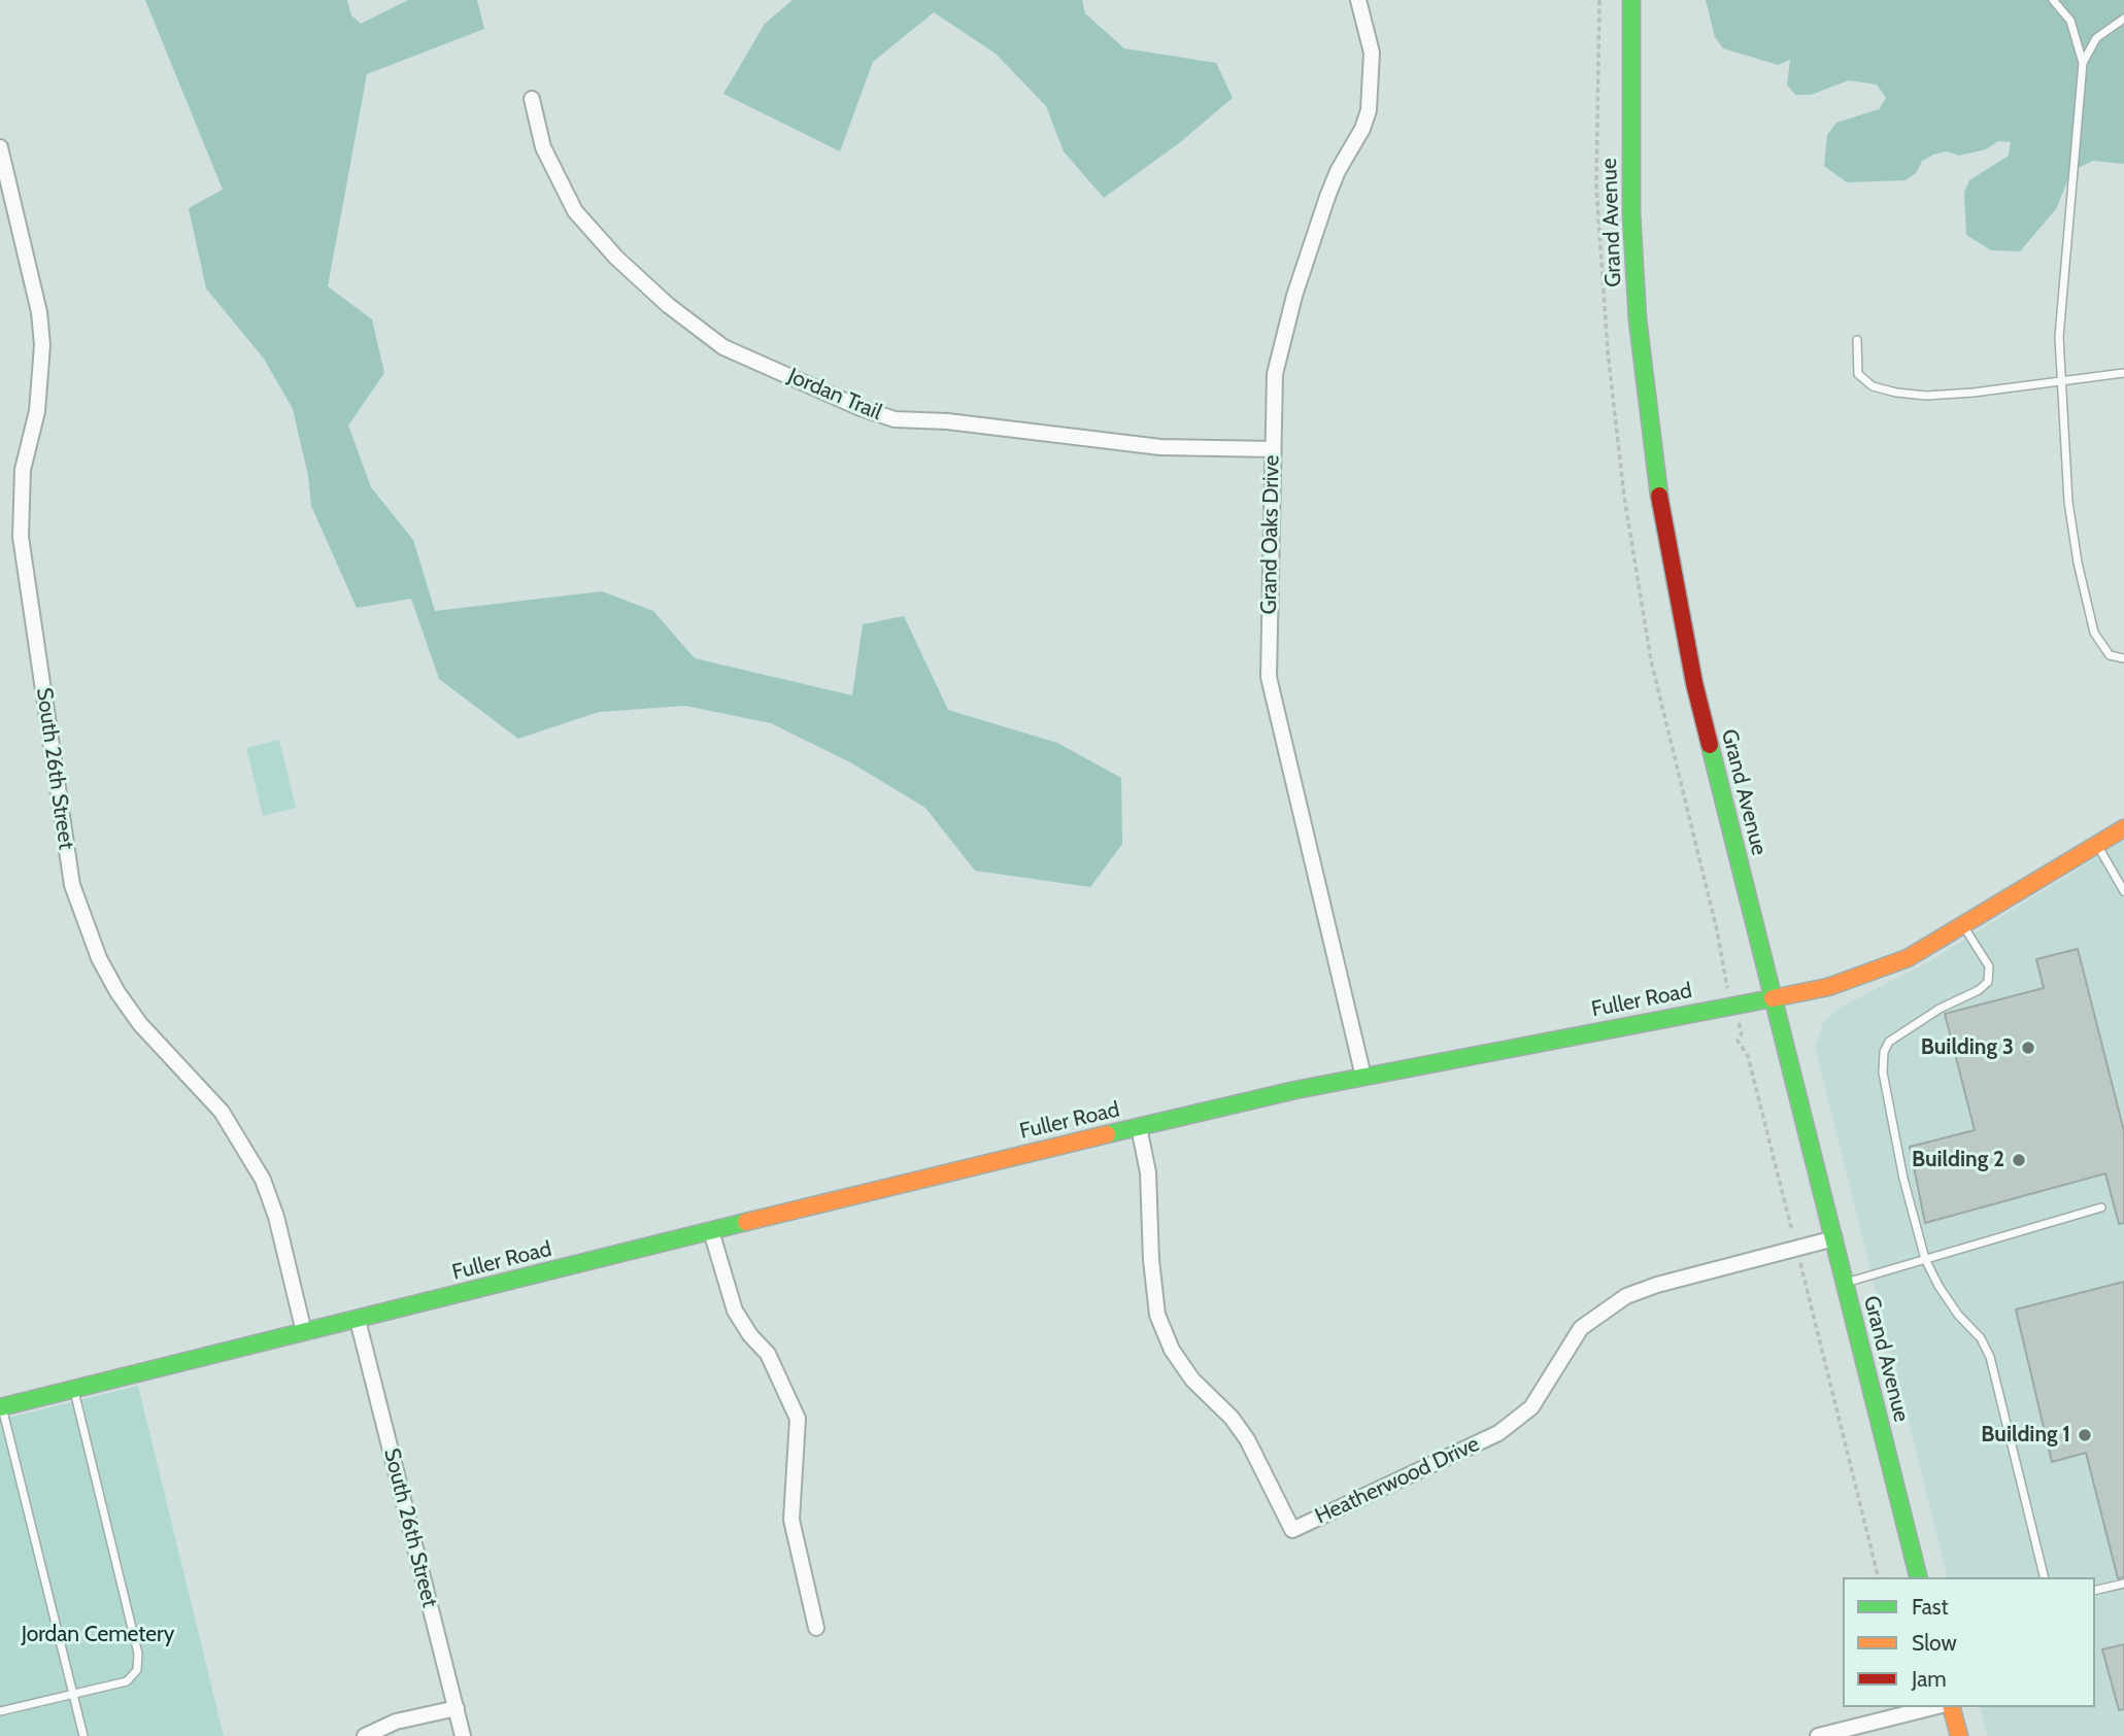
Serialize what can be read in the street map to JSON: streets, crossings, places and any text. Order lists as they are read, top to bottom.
{
  "streets": {
    "street": [
      "Grand Avenue",
      "Jordan Trail",
      "Grand Oaks Drive",
      "South 26th Street",
      "Fuller Road",
      "Heatherwood Drive"
    ]
  },
  "crossings": [
    ["Grand Avenue", "Fuller Road"],
    ["Grand Avenue", "Heatherwood Drive"],
    ["Jordan Trail", "Grand Oaks Drive"],
    ["Grand Oaks Drive", "Fuller Road"],
    ["South 26th Street", "Fuller Road"],
    ["Fuller Road", "Heatherwood Drive"]
  ],
  "parks": ["Jordan Cemetery"],
  "places": ["Building 3", "Building 2", "Building 1"],
  "legend": ["Fast", "Slow", "Jam"]
}
